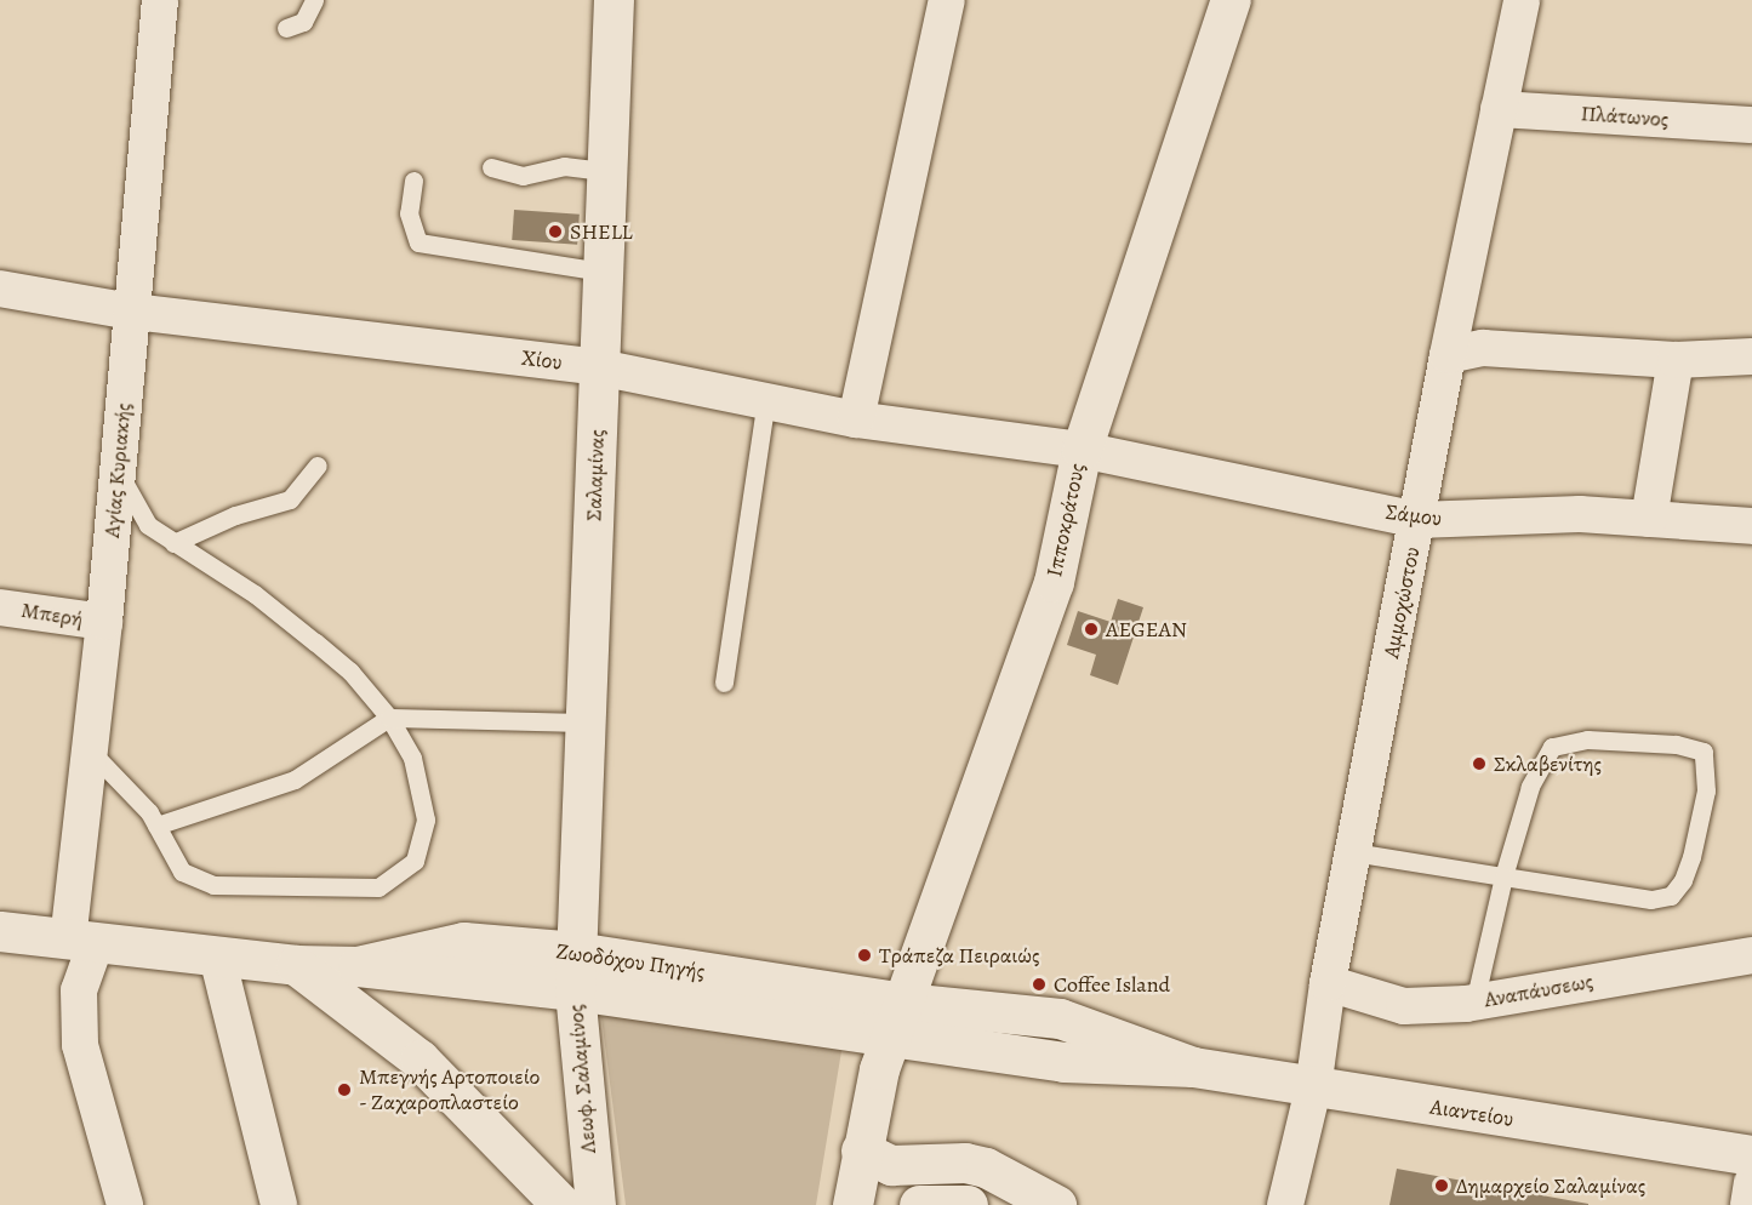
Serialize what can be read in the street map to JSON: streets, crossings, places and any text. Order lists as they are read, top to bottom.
{
  "streets": {
    "main road": [
      "Σαλαμίνας",
      "Ιπποκράτους",
      "Ζωοδόχου Πηγής",
      "Λεωφ. Σαλαμίνος",
      "Αιαντείου"
    ],
    "street": [
      "Πλάτωνος",
      "Χίου",
      "Αγίας Κυριακής",
      "Σάμου",
      "Αμμοχώστου",
      "Μπερή",
      "Αναπάυσεως"
    ]
  },
  "crossings": [
    ["Πλάτωνος", "Αμμοχώστου"],
    ["Χίου", "Αγίας Κυριακής"],
    ["Χίου", "Σαλαμίνας"],
    ["Χίου", "Σάμου"],
    ["Χίου", "Ιπποκράτους"],
    ["Αγίας Κυριακής", "Μπερή"],
    ["Αγίας Κυριακής", "Ζωοδόχου Πηγής"],
    ["Σαλαμίνας", "Ζωοδόχου Πηγής"],
    ["Σαλαμίνας", "Λεωφ. Σαλαμίνος"],
    ["Σάμου", "Ιπποκράτους"],
    ["Σάμου", "Αμμοχώστου"],
    ["Ιπποκράτους", "Ζωοδόχου Πηγής"],
    ["Ιπποκράτους", "Αιαντείου"],
    ["Αμμοχώστου", "Αναπάυσεως"],
    ["Αμμοχώστου", "Αιαντείου"],
    ["Ζωοδόχου Πηγής", "Λεωφ. Σαλαμίνος"],
    ["Ζωοδόχου Πηγής", "Αιαντείου"]
  ],
  "places": [
    "SHELL",
    "AEGEAN",
    "Σκλαβενίτης",
    "Τράπεζα Πειραιώς",
    "Coffee Island",
    "Μπεγνής Αρτοποιείο - Ζαχαροπλαστείο",
    "Δημαρχείο Σαλαμίνας"
  ]
}
